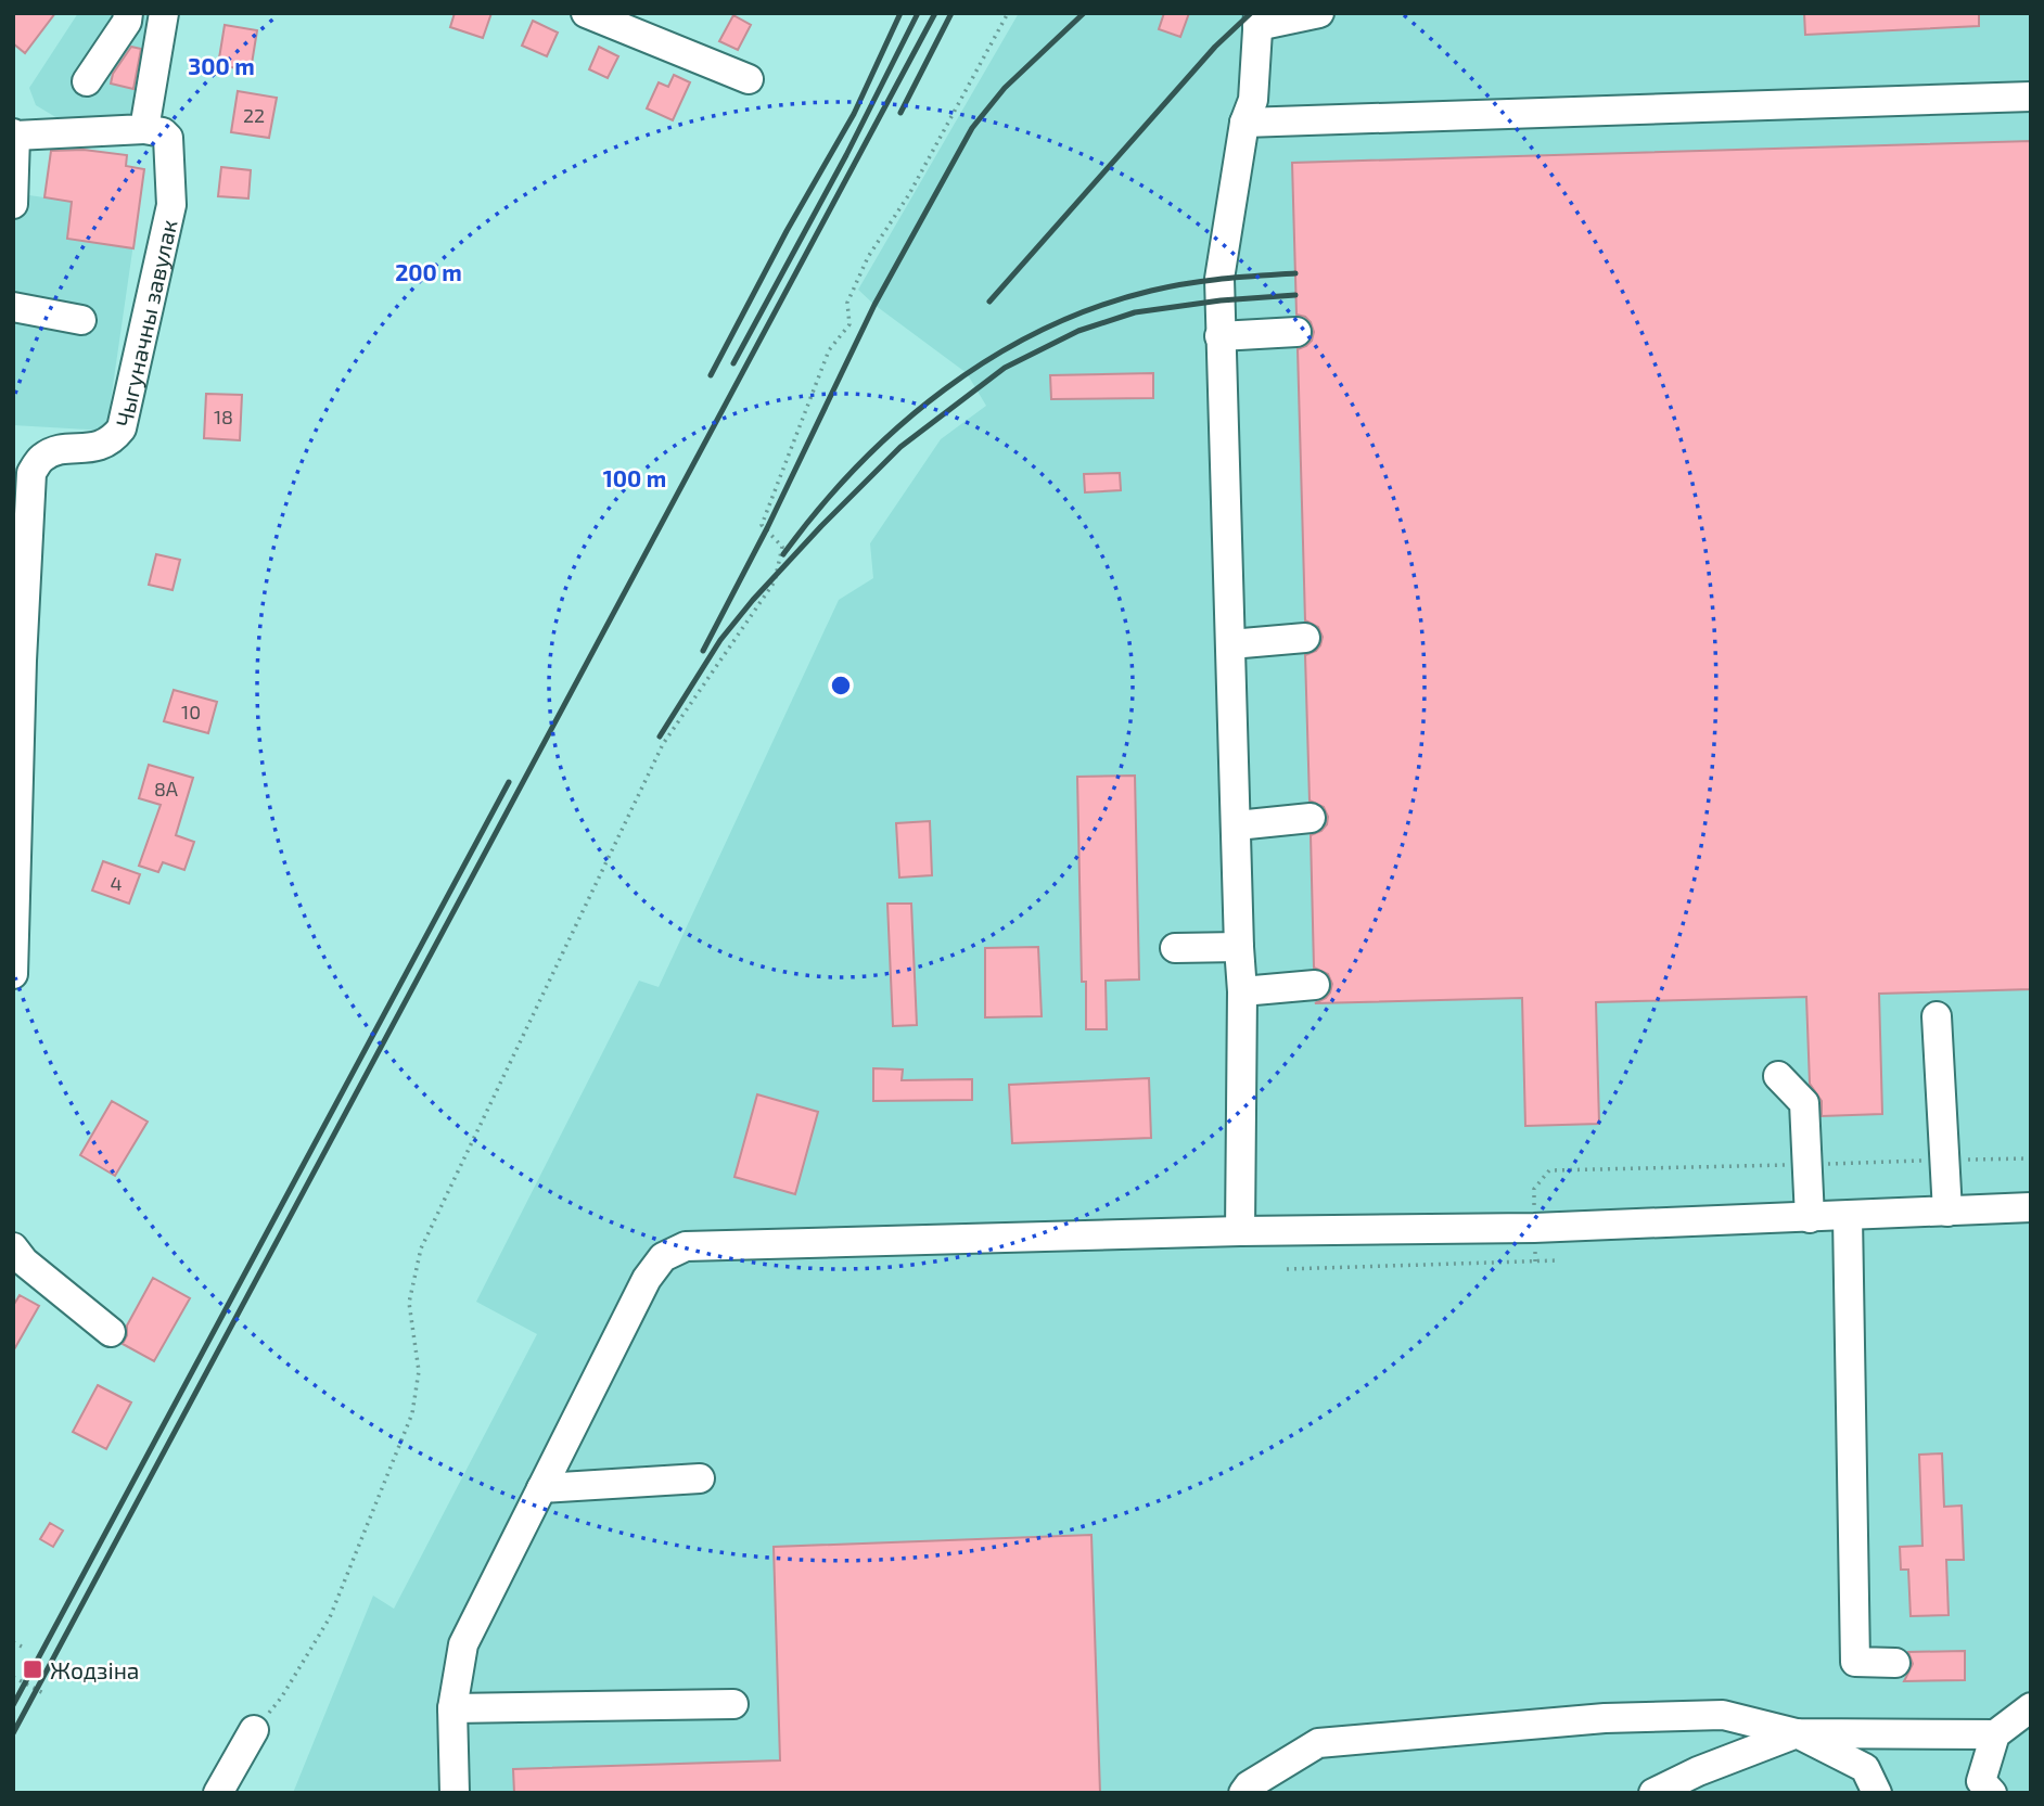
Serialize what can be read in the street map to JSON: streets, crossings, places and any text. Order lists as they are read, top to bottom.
{
  "streets": {
    "street": ["Чыгуначны завулак"]
  },
  "places": {
    "transit": ["Жодзіна"]
  },
  "house_numbers": [
    "22",
    "18",
    "10",
    "8А",
    "4"
  ],
  "rings": ["300 m", "200 m", "100 m"]
}
